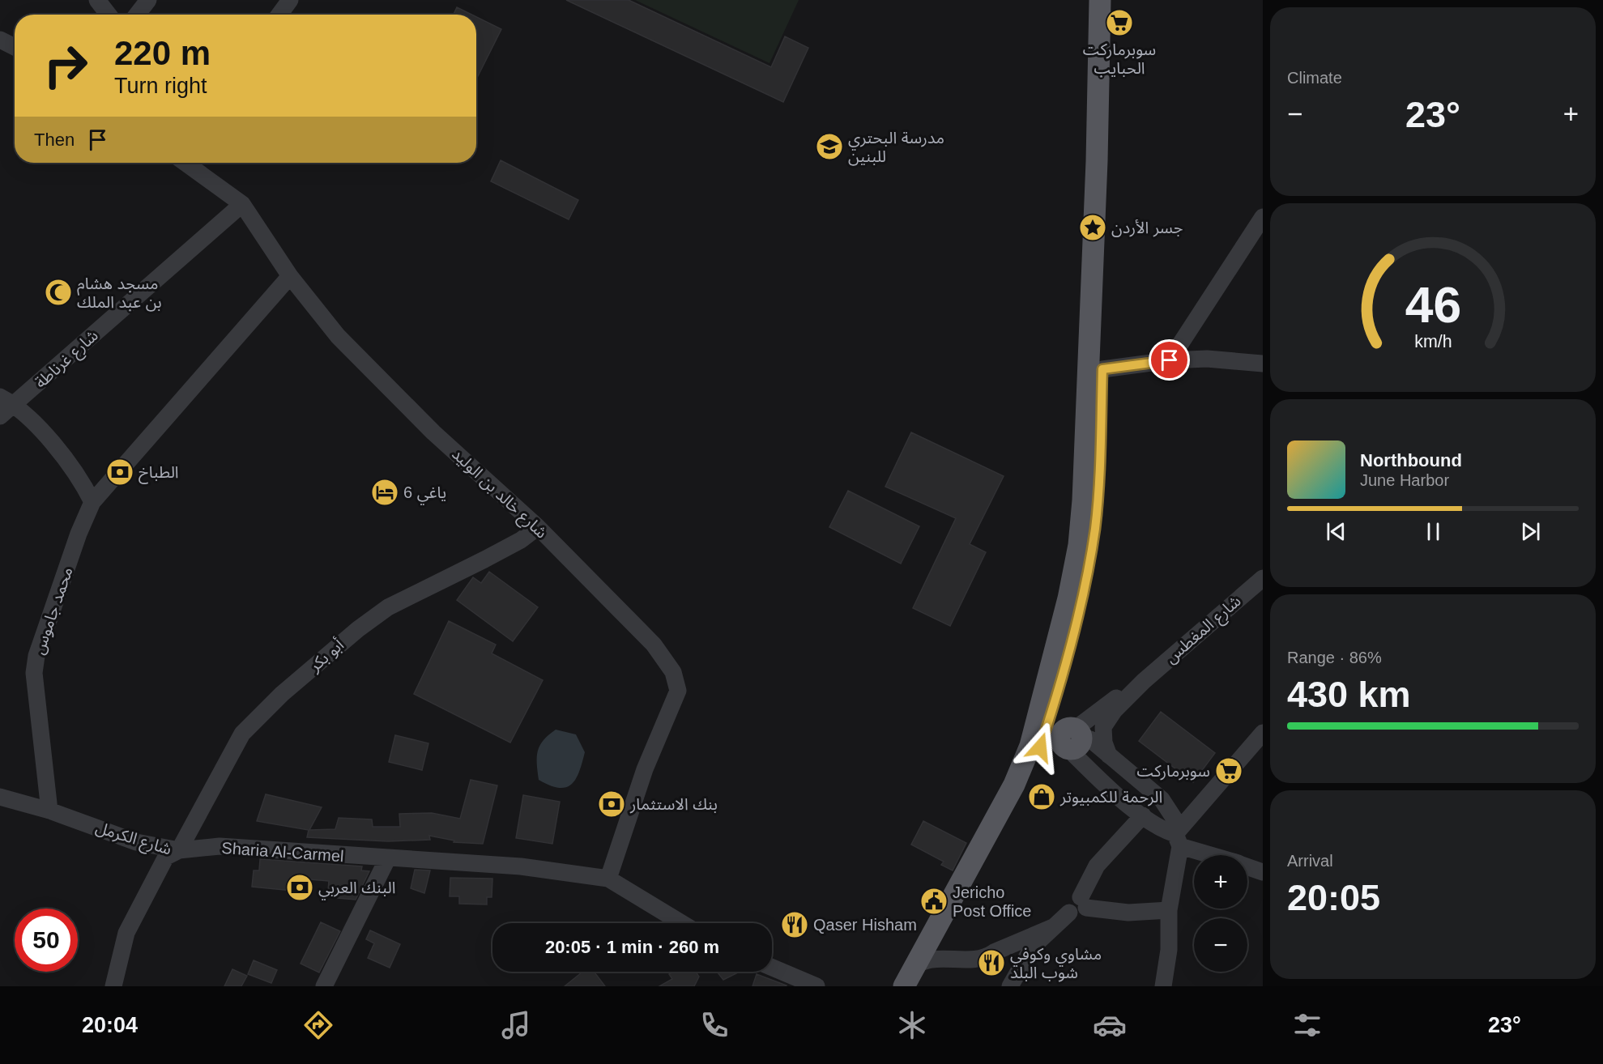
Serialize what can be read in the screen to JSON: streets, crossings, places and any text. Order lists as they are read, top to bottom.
{
  "streets": {
    "street": [
      "شارع غرناطة",
      "شارع خالد بن الوليد",
      "محمد جاموس",
      "شارع المغطس",
      "أبو بكر",
      "شارع الكرمل",
      "Sharia Al-Carmel"
    ]
  },
  "crossings": [
    ["شارع غرناطة", "شارع خالد بن الوليد"],
    ["شارع خالد بن الوليد", "محمد جاموس"],
    ["شارع خالد بن الوليد", "أبو بكر"],
    ["شارع خالد بن الوليد", "Sharia Al-Carmel"],
    ["محمد جاموس", "شارع الكرمل"],
    ["أبو بكر", "شارع الكرمل"],
    ["أبو بكر", "Sharia Al-Carmel"],
    ["شارع الكرمل", "Sharia Al-Carmel"]
  ],
  "places": {
    "supermarket": ["سوبرماركت الحبايب", "سوبرماركت"],
    "school or university": ["مدرسة البحتري للبنين"],
    "place": ["جسر الأردن"],
    "mosque": ["مسجد هشام بن عبد الملك"],
    "bank": ["الطباخ", "بنك الاستثمار", "البنك العربي"],
    "hotel": ["ياغي 6"],
    "shop": ["الرحمة للكمبيوتر"],
    "public building": ["Jericho Post Office"],
    "restaurant": ["Qaser Hisham", "مشاوي وكوفي شوب البلد"]
  },
  "page": {
    "tile": [
      "Climate",
      ["Range · 86%", "430 km"],
      ["Arrival", "20:05"]
    ],
    "turn": ["220 m", "Turn right"],
    "heat": ["−", "23°", "+"],
    "then": "Then",
    "song": ["Northbound", "June Harbor"],
    "map_buttons": ["+", "−"],
    "limit": "50",
    "trip": "20:05 · 1 min · 260 m",
    "tabs": ["20:04", "23°"],
    "gauge": ["46", "km/h"]
  }
}
